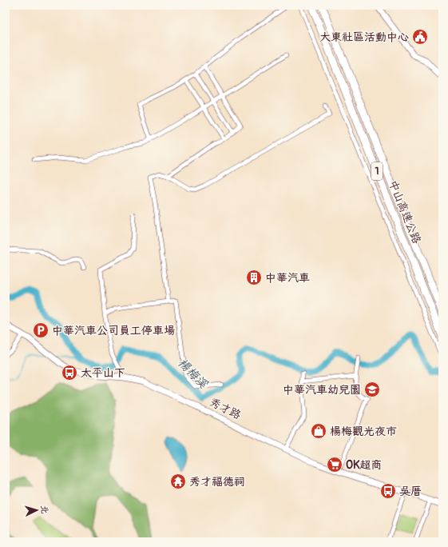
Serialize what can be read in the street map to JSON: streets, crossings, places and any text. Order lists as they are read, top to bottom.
{
  "streets": {
    "highway": ["1", "中山高速公路"],
    "main road": ["秀才路"]
  },
  "water": ["楊梅溪"],
  "places": {
    "public building": ["大東社區活動中心"],
    "building": ["中華汽車"],
    "parking": ["中華汽車公司員工停車場"],
    "bus stop": ["太平山下", "吳厝"],
    "school or university": ["中華汽車幼兒園"],
    "shop": ["楊梅觀光夜市"],
    "supermarket": ["OK超商"],
    "temple": ["秀才福德祠"]
  },
  "north": "right"
}
